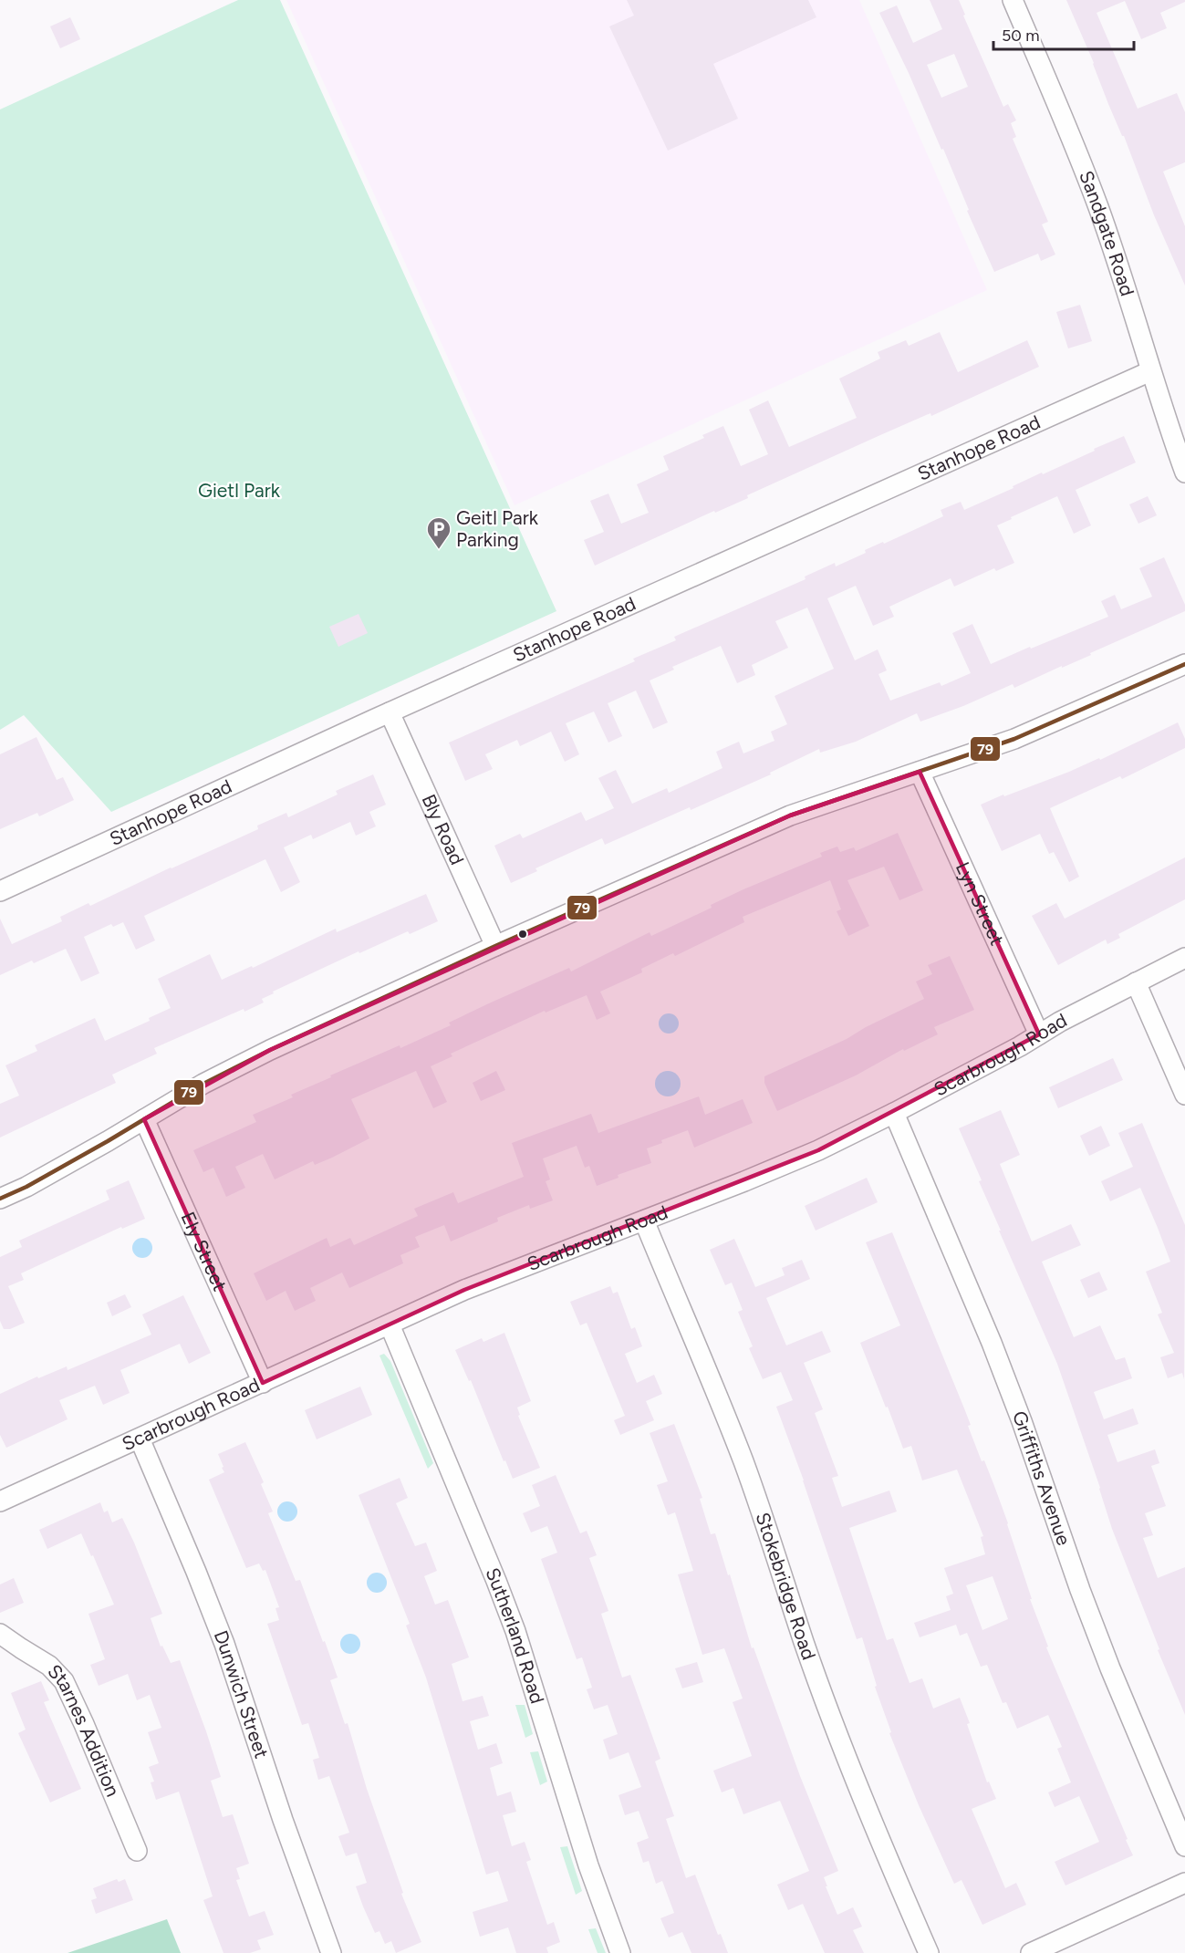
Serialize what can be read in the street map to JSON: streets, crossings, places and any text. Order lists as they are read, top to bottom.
{
  "streets": {
    "street": [
      "Sandgate Road",
      "Stanhope Road",
      "Bly Road",
      "Lyn Street",
      "Scarbrough Road",
      "Ely Street",
      "Griffiths Avenue",
      "Stokebridge Road",
      "Sutherland Road",
      "Dunwich Street",
      "Starnes Addition"
    ]
  },
  "crossings": [
    ["Sandgate Road", "Stanhope Road"],
    ["Stanhope Road", "Bly Road"],
    ["Lyn Street", "Scarbrough Road"],
    ["Scarbrough Road", "Ely Street"],
    ["Scarbrough Road", "Griffiths Avenue"],
    ["Scarbrough Road", "Stokebridge Road"],
    ["Scarbrough Road", "Sutherland Road"],
    ["Scarbrough Road", "Dunwich Street"]
  ],
  "parks": ["Gietl Park"],
  "places": {
    "parking": ["Geitl Park Parking"]
  },
  "lines": ["transit line 79"],
  "scale_bar": "50 m"
}
